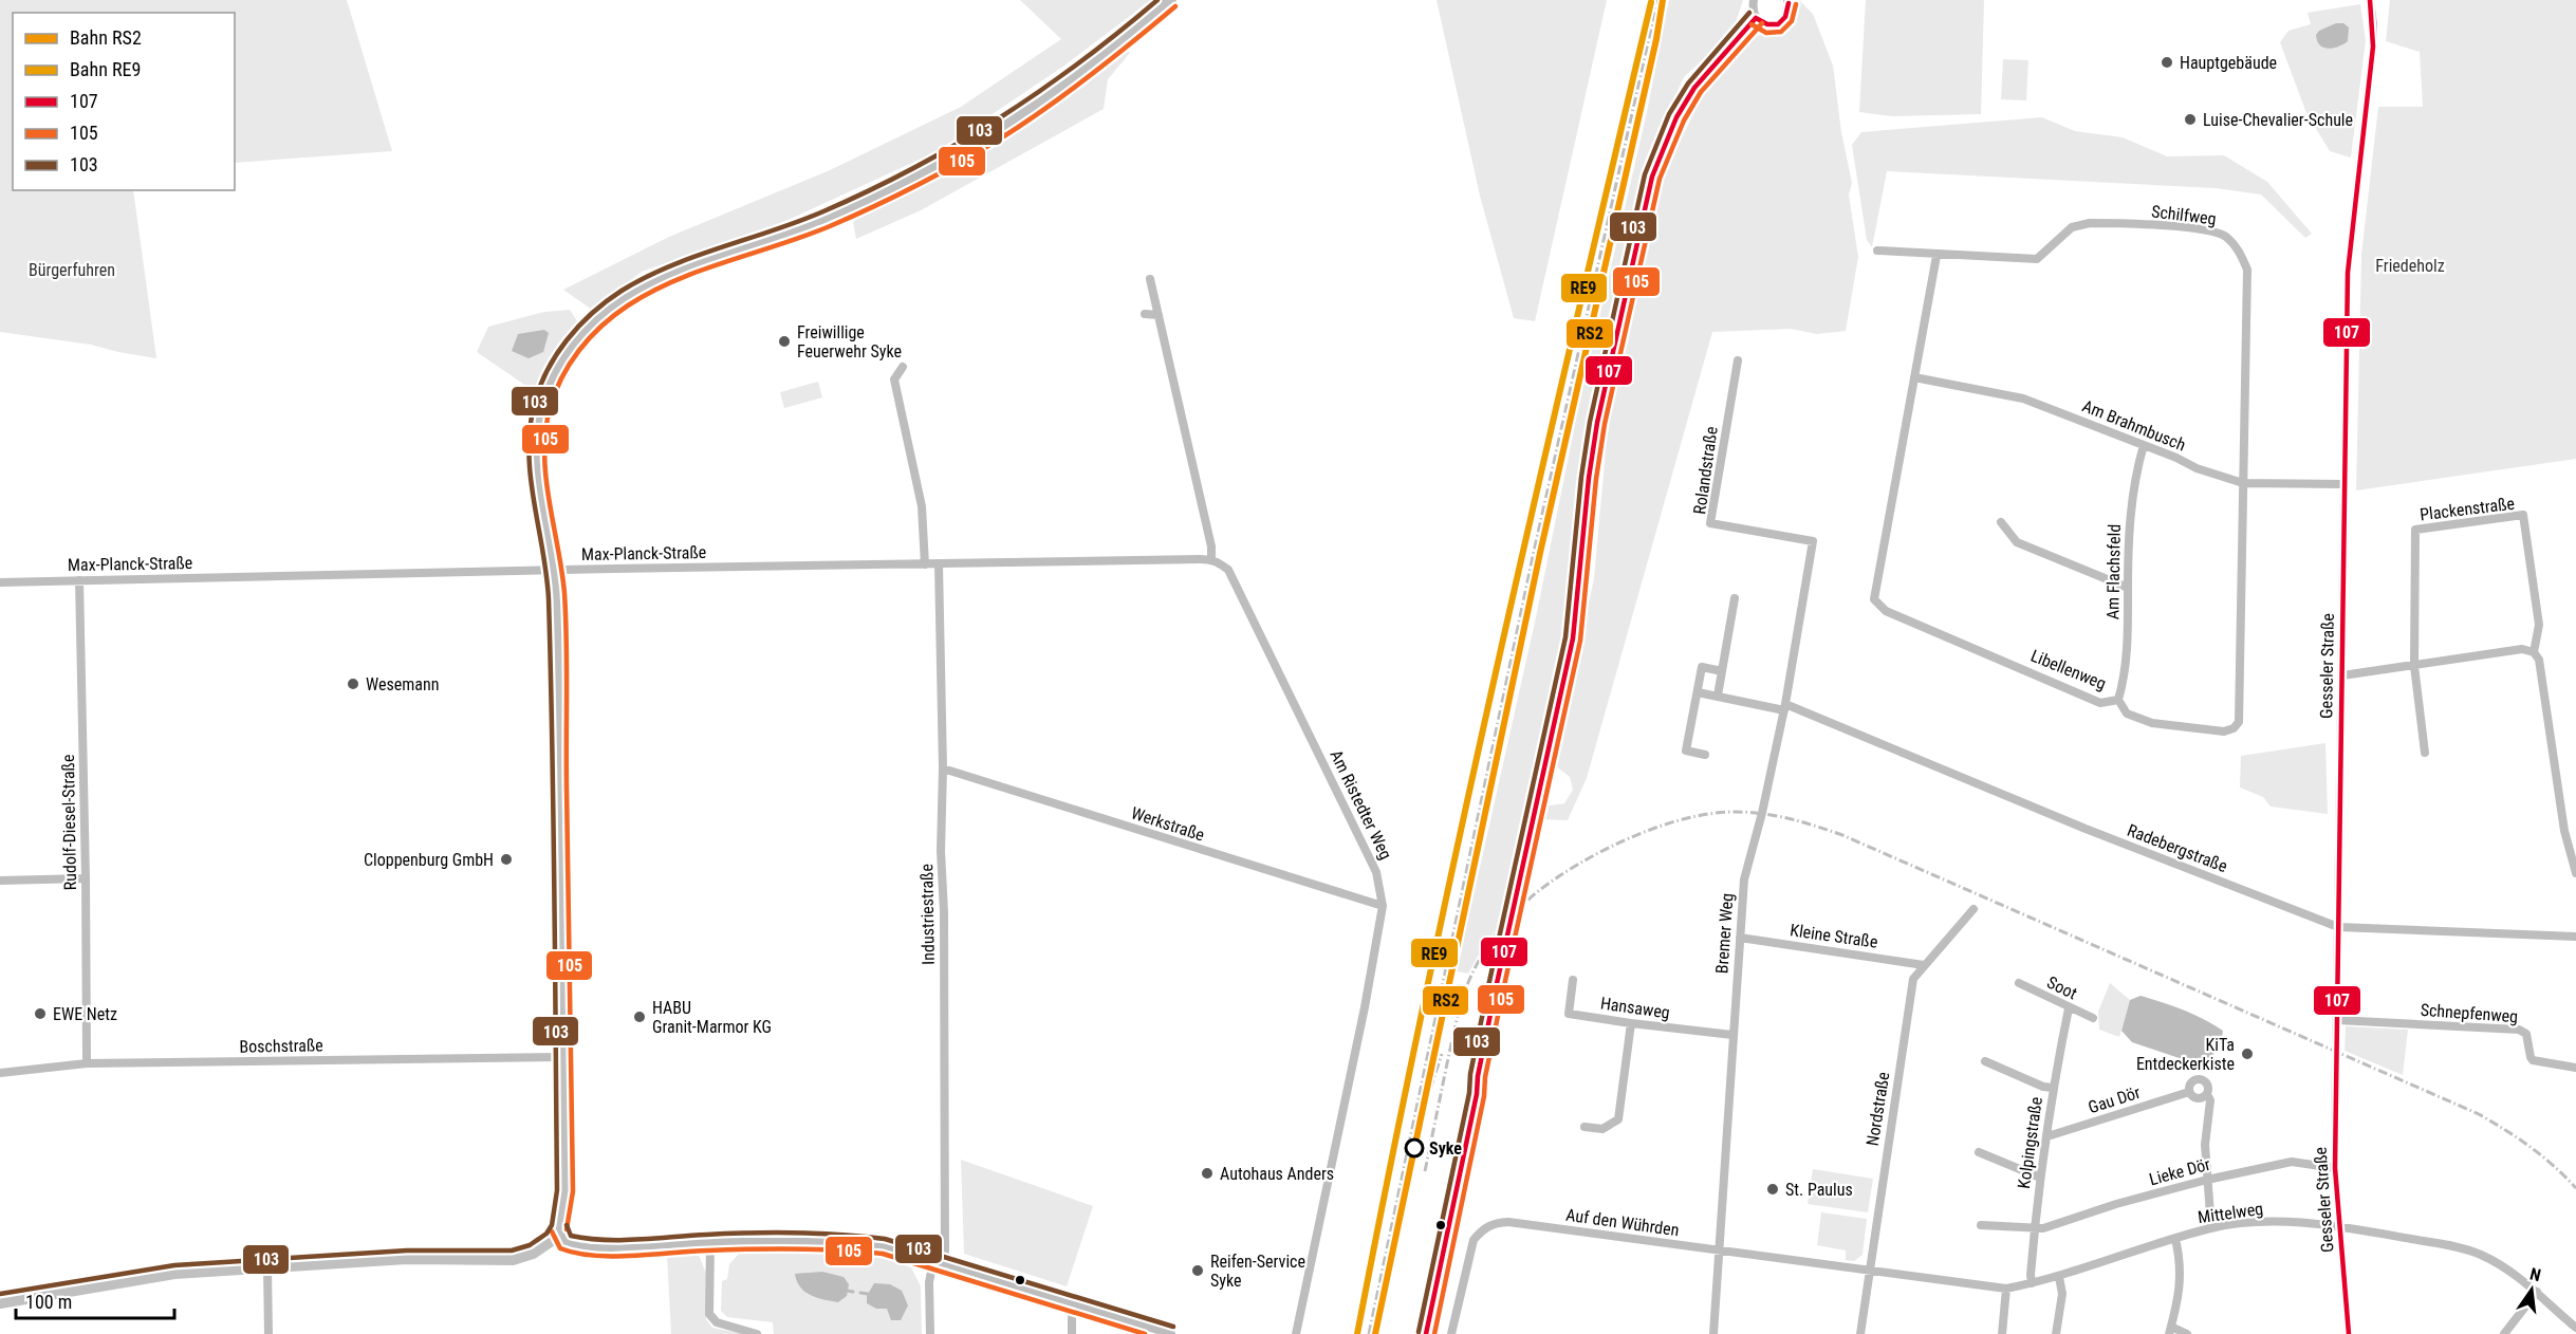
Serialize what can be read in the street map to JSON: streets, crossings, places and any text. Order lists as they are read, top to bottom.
{
  "streets": {
    "street": [
      "Schilfweg",
      "Am Brahmbusch",
      "Rolandstraße",
      "Plackenstraße",
      "Max-Planck-Straße",
      "Am Flachsfeld",
      "Gesseler Straße",
      "Libellenweg",
      "Am Ristedter Weg",
      "Rudolf-Diesel-Straße",
      "Werkstraße",
      "Radebergstraße",
      "Industriestraße",
      "Bremer Weg",
      "Kleine Straße",
      "Soot",
      "Hansaweg",
      "Schnepfenweg",
      "Boschstraße",
      "Gau Dör",
      "Nordstraße",
      "Kolpingstraße",
      "Lieke Dör",
      "Mittelweg",
      "Auf den Wührden"
    ]
  },
  "crossings": [
    ["Schilfweg", "Am Brahmbusch"],
    ["Schilfweg", "Libellenweg"],
    ["Am Brahmbusch", "Am Flachsfeld"],
    ["Am Brahmbusch", "Gesseler Straße"],
    ["Am Brahmbusch", "Libellenweg"],
    ["Rolandstraße", "Bremer Weg"],
    ["Max-Planck-Straße", "Am Ristedter Weg"],
    ["Max-Planck-Straße", "Rudolf-Diesel-Straße"],
    ["Max-Planck-Straße", "Industriestraße"],
    ["Am Flachsfeld", "Libellenweg"],
    ["Gesseler Straße", "Radebergstraße"],
    ["Gesseler Straße", "Schnepfenweg"],
    ["Gesseler Straße", "Lieke Dör"],
    ["Gesseler Straße", "Mittelweg"],
    ["Am Ristedter Weg", "Werkstraße"],
    ["Rudolf-Diesel-Straße", "Boschstraße"],
    ["Werkstraße", "Industriestraße"],
    ["Radebergstraße", "Bremer Weg"],
    ["Bremer Weg", "Kleine Straße"],
    ["Bremer Weg", "Hansaweg"],
    ["Bremer Weg", "Auf den Wührden"],
    ["Kleine Straße", "Nordstraße"],
    ["Soot", "Kolpingstraße"],
    ["Gau Dör", "Kolpingstraße"],
    ["Nordstraße", "Mittelweg"],
    ["Nordstraße", "Auf den Wührden"],
    ["Kolpingstraße", "Lieke Dör"],
    ["Kolpingstraße", "Mittelweg"],
    ["Mittelweg", "Auf den Wührden"]
  ],
  "parks": ["Friedeholz", "Bürgerfuhren"],
  "places": [
    "Hauptgebäude",
    "Luise-Chevalier-Schule",
    "Freiwillige Feuerwehr Syke",
    "Wesemann",
    "Cloppenburg GmbH",
    "EWE Netz",
    "HABU Granit-Marmor KG",
    "KiTa Entdeckerkiste",
    "Syke",
    "Autohaus Anders",
    "St. Paulus",
    "Reifen-Service Syke"
  ],
  "lines": [
    "rail line RS2",
    "transit line 107",
    "transit line 103",
    "rail line RE9",
    "transit line 105"
  ],
  "legend": [
    "Bahn RS2",
    "Bahn RE9",
    "107",
    "105",
    "103"
  ],
  "scale_bar": "100 m",
  "north": "top"
}
